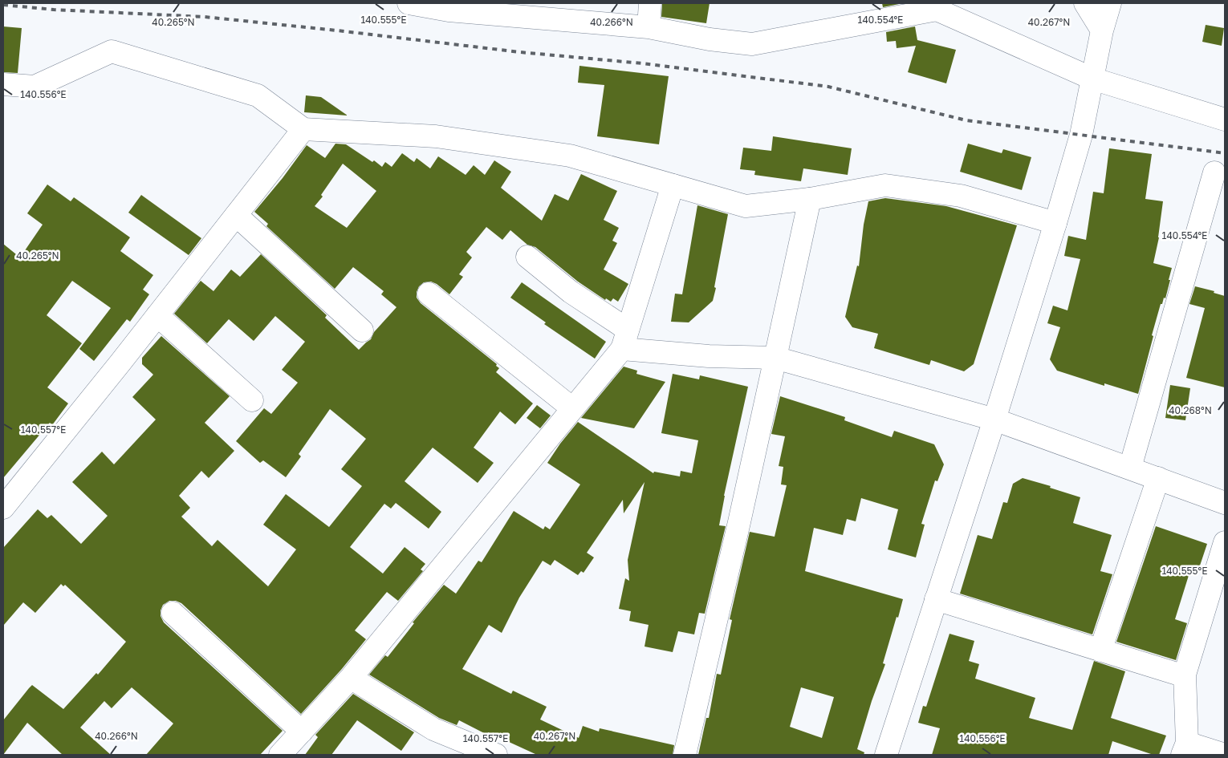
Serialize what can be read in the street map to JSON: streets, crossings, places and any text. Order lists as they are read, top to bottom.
{
  "coordinates": [
    "140.555°E",
    "140.554°E",
    "40.267°N",
    "40.265°N",
    "40.266°N",
    "140.556°E",
    "40.268°N",
    "140.557°E"
  ]
}
